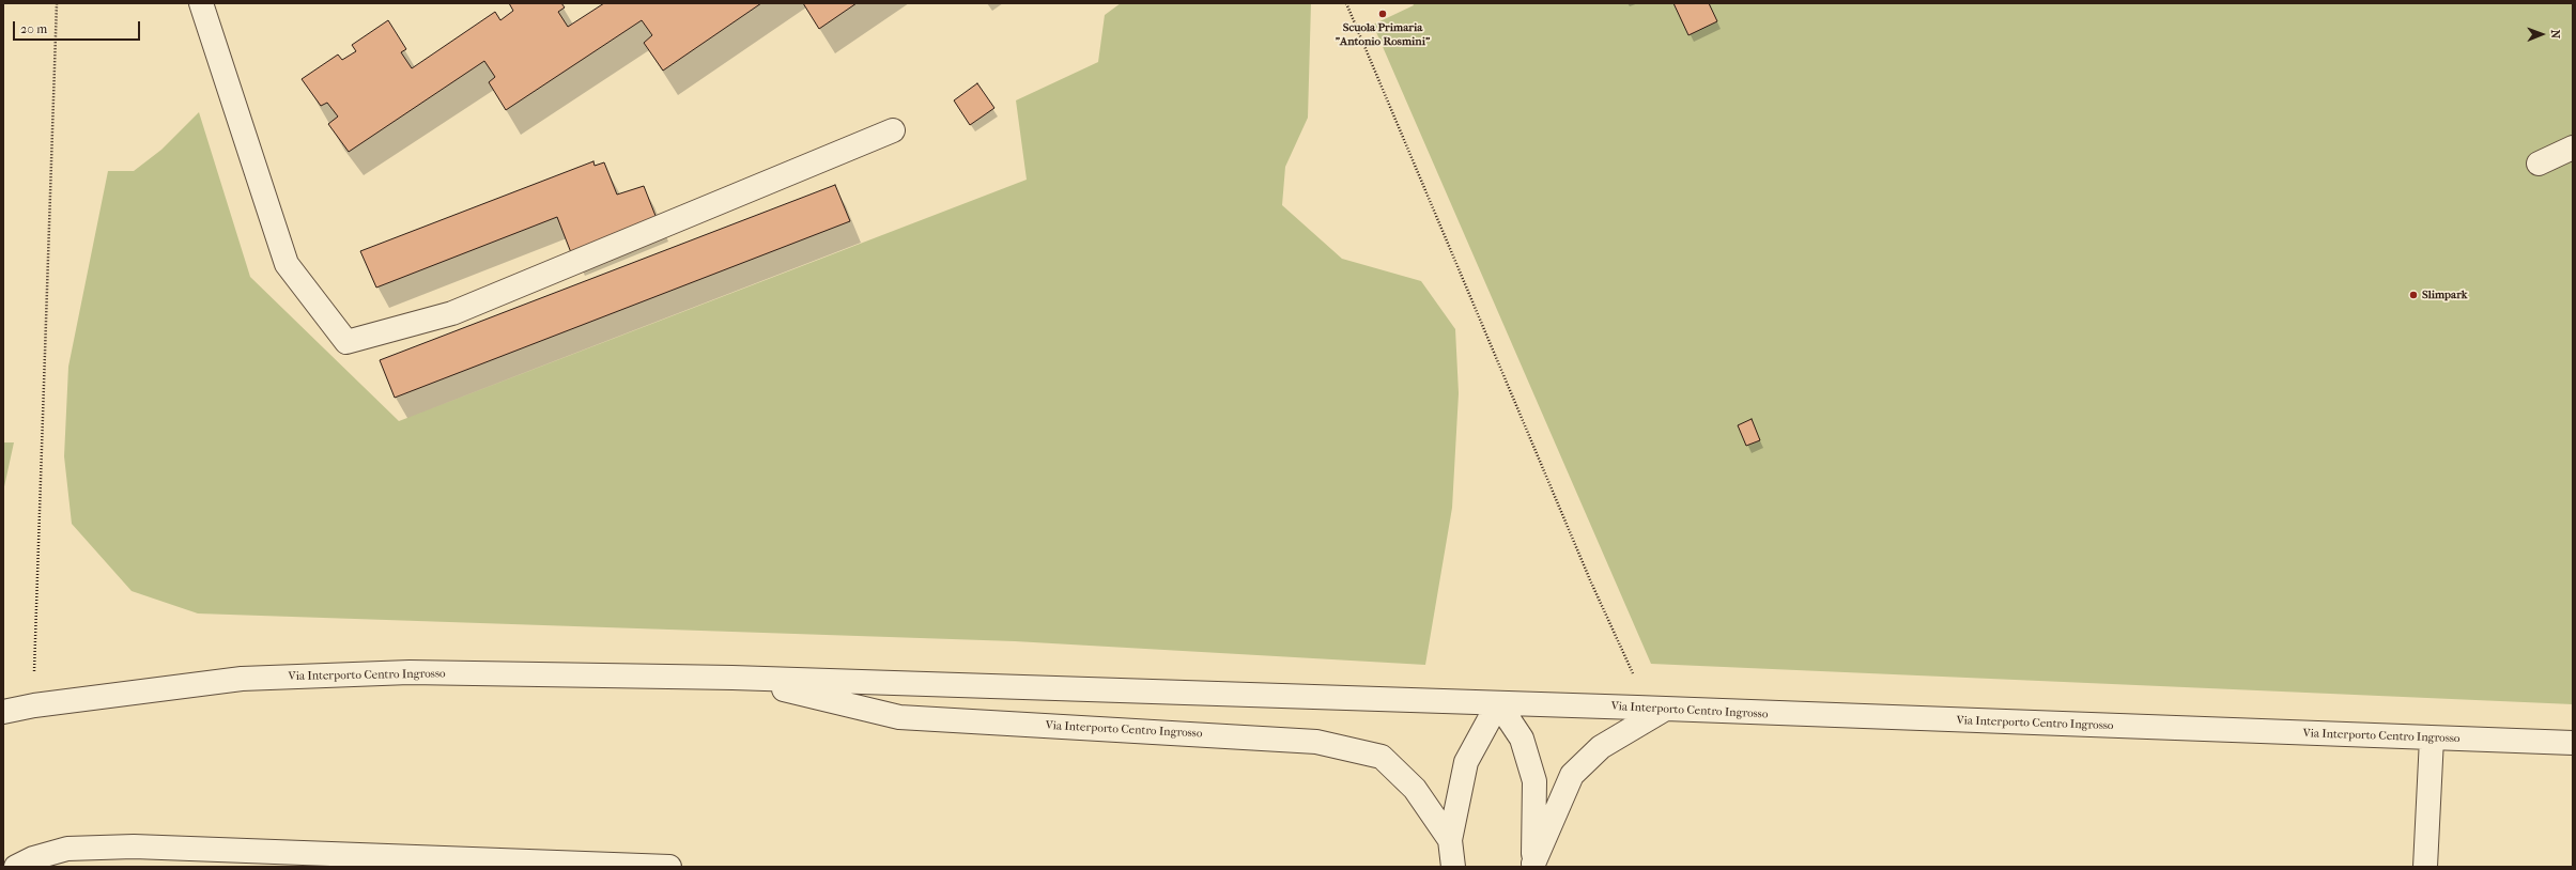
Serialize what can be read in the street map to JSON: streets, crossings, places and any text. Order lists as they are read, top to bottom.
{
  "streets": {
    "street": ["Via Interporto Centro Ingrosso"]
  },
  "places": ["Scuola Primaria \"Antonio Rosmini\"", "Slimpark"],
  "scale_bar": "20 m",
  "north": "right"
}
